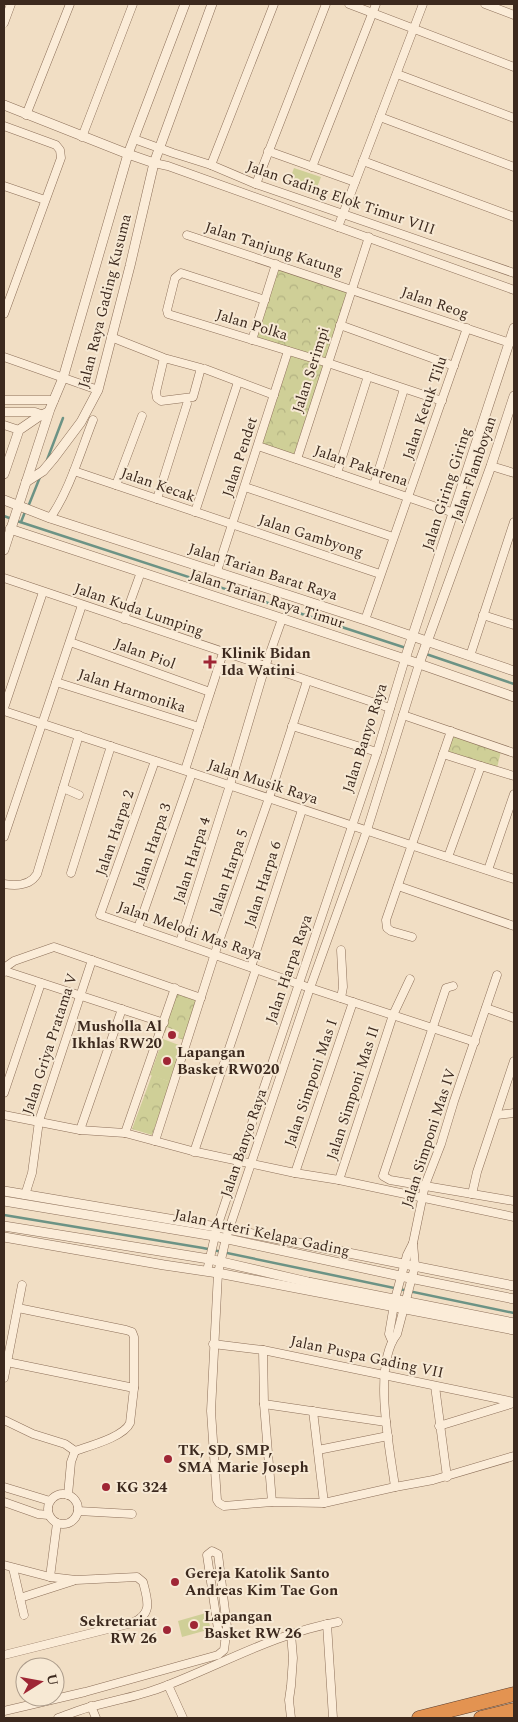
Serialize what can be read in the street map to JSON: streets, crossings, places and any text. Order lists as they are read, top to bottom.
{
  "streets": {
    "street": [
      "Jalan Gading Elok Timur VIII",
      "Jalan Tanjung Katung",
      "Jalan Raya Gading Kusuma",
      "Jalan Reog",
      "Jalan Polka",
      "Jalan Serimpi",
      "Jalan Ketuk Tilu",
      "Jalan Pendet",
      "Jalan Pakarena",
      "Jalan Flamboyan",
      "Jalan Kecak",
      "Jalan Giring Giring",
      "Jalan Gambyong",
      "Jalan Tarian Barat Raya",
      "Jalan Tarian Raya Timur",
      "Jalan Kuda Lumping",
      "Jalan Piol",
      "Jalan Harmonika",
      "Jalan Banyo Raya",
      "Jalan Musik Raya",
      "Jalan Harpa 2",
      "Jalan Harpa 3",
      "Jalan Harpa 4",
      "Jalan Harpa 5",
      "Jalan Harpa 6",
      "Jalan Melodi Mas Raya",
      "Jalan Harpa Raya",
      "Jalan Griya Pratama V",
      "Jalan Simponi Mas I",
      "Jalan Simponi Mas II",
      "Jalan Simponi Mas IV",
      "Jalan Arteri Kelapa Gading",
      "Jalan Puspa Gading VII"
    ]
  },
  "crossings": [
    ["Jalan Gading Elok Timur VIII", "Jalan Raya Gading Kusuma"],
    ["Jalan Gading Elok Timur VIII", "Jalan Serimpi"],
    ["Jalan Tanjung Katung", "Jalan Reog"],
    ["Jalan Tanjung Katung", "Jalan Serimpi"],
    ["Jalan Raya Gading Kusuma", "Jalan Tarian Barat Raya"],
    ["Jalan Raya Gading Kusuma", "Jalan Tarian Raya Timur"],
    ["Jalan Reog", "Jalan Serimpi"],
    ["Jalan Reog", "Jalan Ketuk Tilu"],
    ["Jalan Reog", "Jalan Giring Giring"],
    ["Jalan Polka", "Jalan Serimpi"],
    ["Jalan Polka", "Jalan Ketuk Tilu"],
    ["Jalan Polka", "Jalan Pendet"],
    ["Jalan Serimpi", "Jalan Pakarena"],
    ["Jalan Ketuk Tilu", "Jalan Pakarena"],
    ["Jalan Ketuk Tilu", "Jalan Gambyong"],
    ["Jalan Ketuk Tilu", "Jalan Tarian Barat Raya"],
    ["Jalan Pendet", "Jalan Pakarena"],
    ["Jalan Pendet", "Jalan Kecak"],
    ["Jalan Pendet", "Jalan Gambyong"],
    ["Jalan Pendet", "Jalan Tarian Barat Raya"],
    ["Jalan Pakarena", "Jalan Giring Giring"],
    ["Jalan Flamboyan", "Jalan Tarian Barat Raya"],
    ["Jalan Flamboyan", "Jalan Tarian Raya Timur"],
    ["Jalan Flamboyan", "Jalan Banyo Raya"],
    ["Jalan Kecak", "Jalan Gambyong"],
    ["Jalan Giring Giring", "Jalan Tarian Barat Raya"],
    ["Jalan Giring Giring", "Jalan Tarian Raya Timur"],
    ["Jalan Giring Giring", "Jalan Banyo Raya"],
    ["Jalan Tarian Raya Timur", "Jalan Banyo Raya"],
    ["Jalan Tarian Raya Timur", "Jalan Harpa 4"],
    ["Jalan Kuda Lumping", "Jalan Banyo Raya"],
    ["Jalan Kuda Lumping", "Jalan Harpa 3"],
    ["Jalan Kuda Lumping", "Jalan Harpa 4"],
    ["Jalan Kuda Lumping", "Jalan Harpa 5"],
    ["Jalan Piol", "Jalan Harpa 3"],
    ["Jalan Harmonika", "Jalan Harpa 3"],
    ["Jalan Banyo Raya", "Jalan Musik Raya"],
    ["Jalan Banyo Raya", "Jalan Melodi Mas Raya"],
    ["Jalan Banyo Raya", "Jalan Harpa Raya"],
    ["Jalan Banyo Raya", "Jalan Arteri Kelapa Gading"],
    ["Jalan Banyo Raya", "Jalan Puspa Gading VII"],
    ["Jalan Musik Raya", "Jalan Harpa 2"],
    ["Jalan Musik Raya", "Jalan Harpa 3"],
    ["Jalan Musik Raya", "Jalan Harpa 4"],
    ["Jalan Musik Raya", "Jalan Harpa 5"],
    ["Jalan Musik Raya", "Jalan Harpa 6"],
    ["Jalan Musik Raya", "Jalan Harpa Raya"],
    ["Jalan Harpa 2", "Jalan Melodi Mas Raya"],
    ["Jalan Harpa 3", "Jalan Melodi Mas Raya"],
    ["Jalan Harpa 4", "Jalan Melodi Mas Raya"],
    ["Jalan Harpa 5", "Jalan Melodi Mas Raya"],
    ["Jalan Harpa 6", "Jalan Melodi Mas Raya"],
    ["Jalan Melodi Mas Raya", "Jalan Harpa Raya"],
    ["Jalan Melodi Mas Raya", "Jalan Simponi Mas I"],
    ["Jalan Melodi Mas Raya", "Jalan Simponi Mas II"],
    ["Jalan Melodi Mas Raya", "Jalan Simponi Mas IV"],
    ["Jalan Harpa Raya", "Jalan Arteri Kelapa Gading"],
    ["Jalan Griya Pratama V", "Jalan Arteri Kelapa Gading"],
    ["Jalan Simponi Mas IV", "Jalan Arteri Kelapa Gading"]
  ],
  "places": {
    "health": ["Klinik Bidan Ida Watini"],
    "other": [
      "Musholla Al Ikhlas RW20",
      "Lapangan Basket RW020",
      "TK, SD, SMP, SMA Marie Joseph",
      "KG 324",
      "Gereja Katolik Santo Andreas Kim Tae Gon",
      "Lapangan Basket RW 26",
      "Sekretariat RW 26"
    ]
  },
  "north": "right"
}
